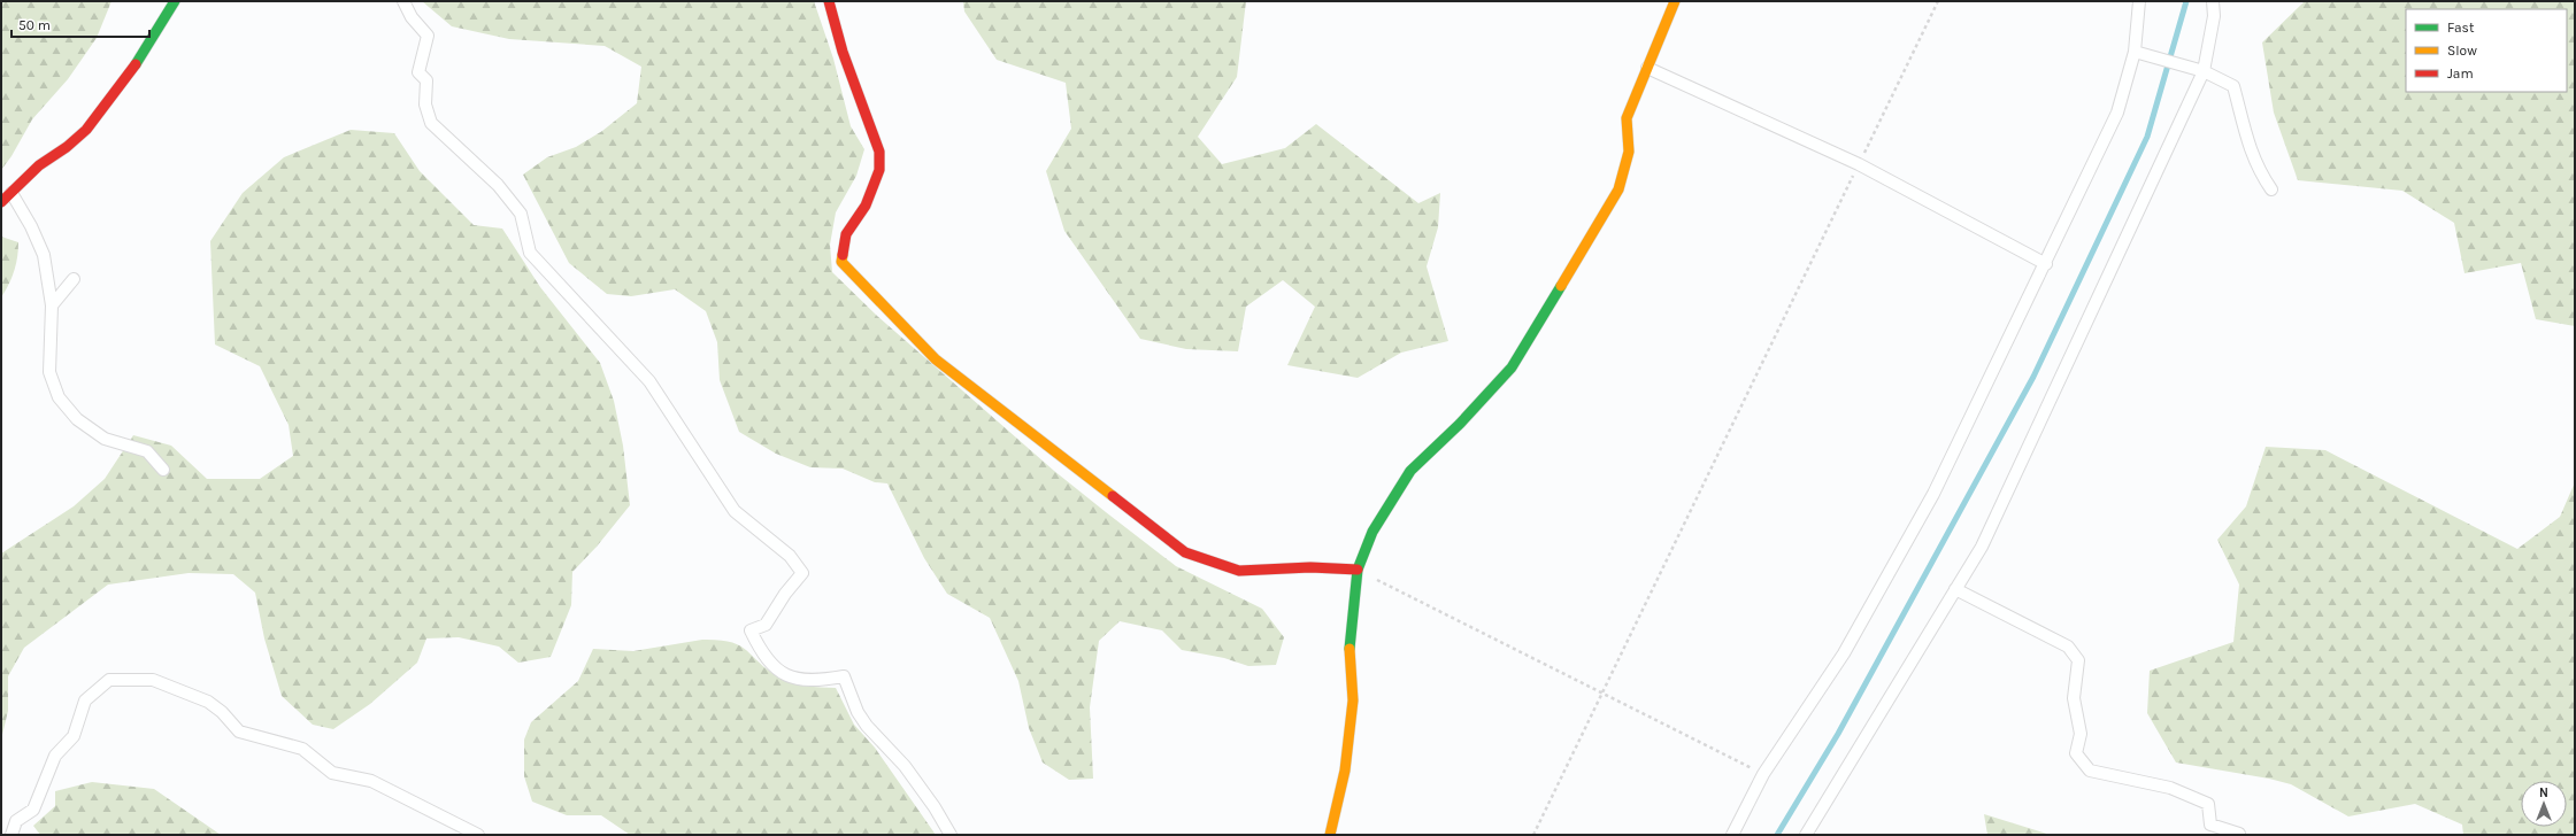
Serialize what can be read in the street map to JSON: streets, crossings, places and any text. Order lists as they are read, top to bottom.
{
  "legend": ["Fast", "Slow", "Jam"],
  "scale_bar": "50 m",
  "north": "top"
}
